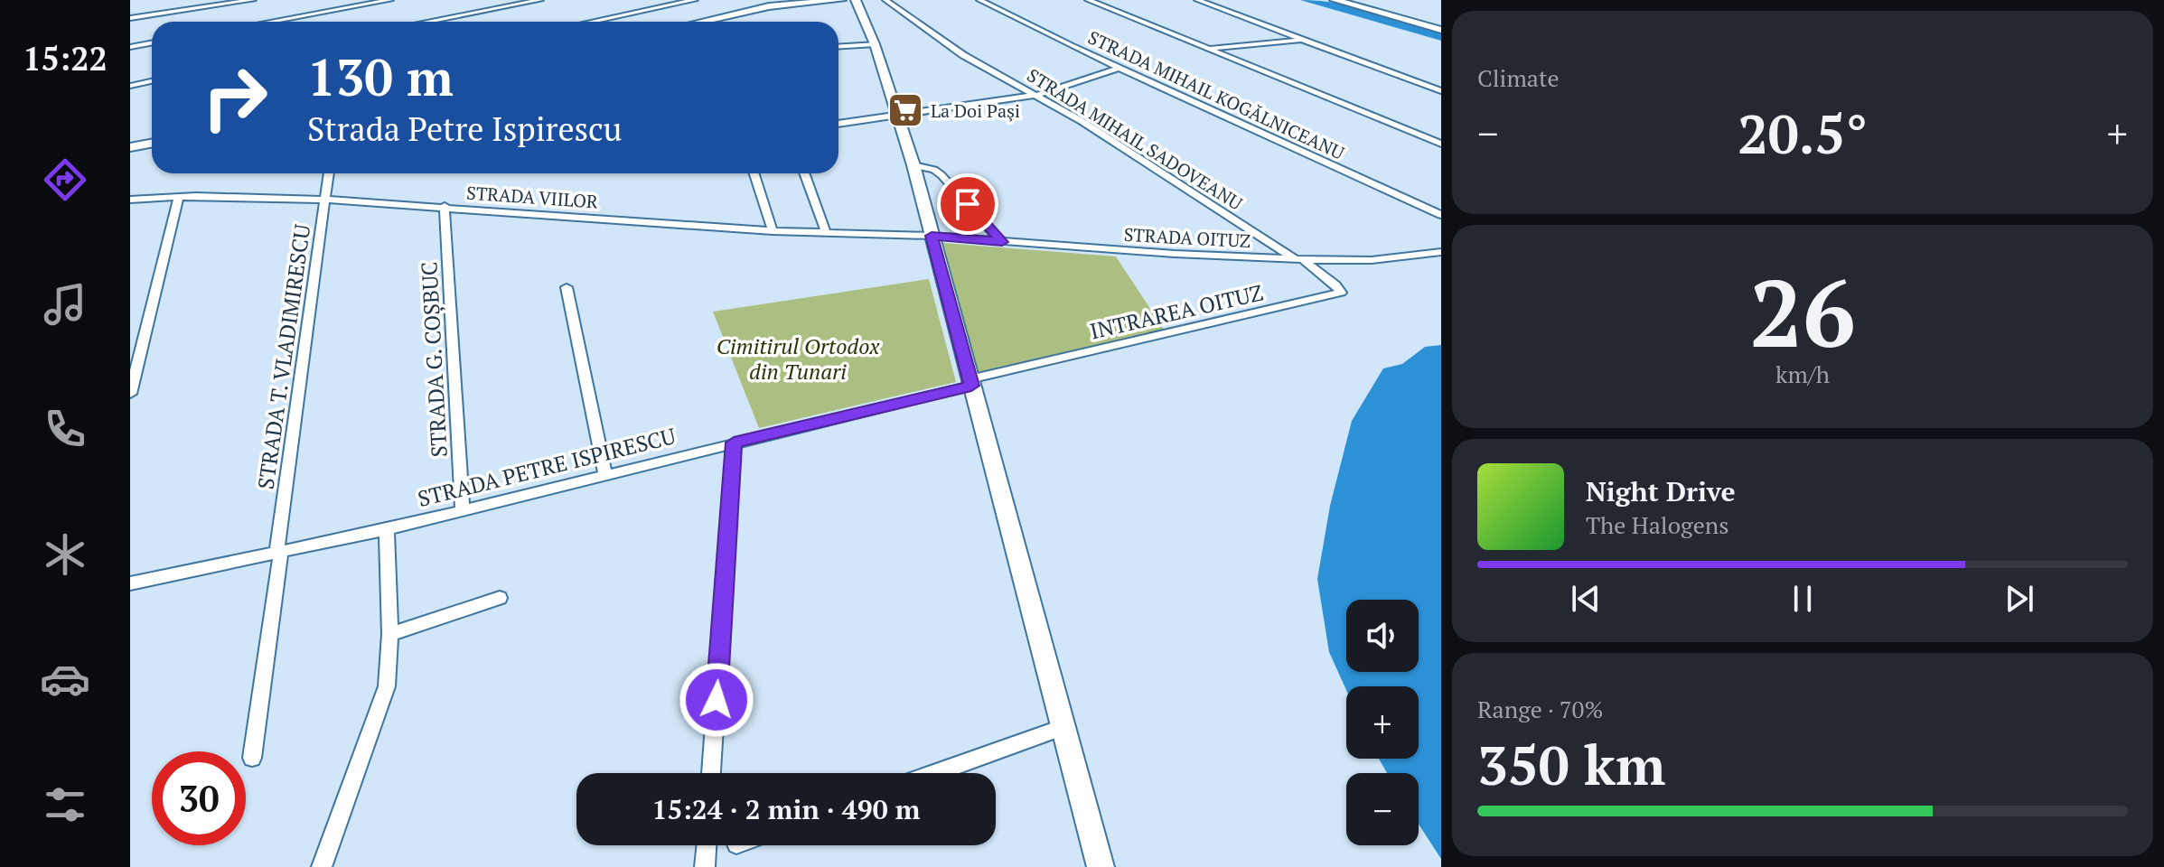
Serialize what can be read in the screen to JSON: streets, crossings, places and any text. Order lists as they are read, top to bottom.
{
  "streets": {
    "street": [
      "STRADA MIHAIL KOGĂLNICEANU",
      "STRADA MIHAIL SADOVEANU",
      "STRADA VIILOR",
      "STRADA OITUZ",
      "INTRAREA OITUZ",
      "STRADA T. VLADIMIRESCU",
      "STRADA G. COȘBUC",
      "STRADA PETRE ISPIRESCU"
    ]
  },
  "crossings": [
    ["STRADA MIHAIL SADOVEANU", "STRADA OITUZ"],
    ["STRADA MIHAIL SADOVEANU", "INTRAREA OITUZ"],
    ["STRADA VIILOR", "STRADA OITUZ"],
    ["STRADA VIILOR", "STRADA T. VLADIMIRESCU"],
    ["STRADA VIILOR", "STRADA G. COȘBUC"],
    ["STRADA OITUZ", "INTRAREA OITUZ"],
    ["INTRAREA OITUZ", "STRADA PETRE ISPIRESCU"],
    ["STRADA T. VLADIMIRESCU", "STRADA PETRE ISPIRESCU"],
    ["STRADA G. COȘBUC", "STRADA PETRE ISPIRESCU"]
  ],
  "parks": ["Cimitirul Ortodox din Tunari"],
  "places": {
    "supermarket": ["La Doi Paşi"]
  },
  "page": {
    "tabs": "15:22",
    "tile": [
      "Climate",
      ["26", "km/h"],
      ["Range · 70%", "350 km"]
    ],
    "turn": ["130 m", "Strada Petre Ispirescu"],
    "heat": ["−", "20.5°", "+"],
    "song": ["Night Drive", "The Halogens"],
    "map_buttons": ["+", "−"],
    "limit": "30",
    "trip": "15:24 · 2 min · 490 m"
  }
}
